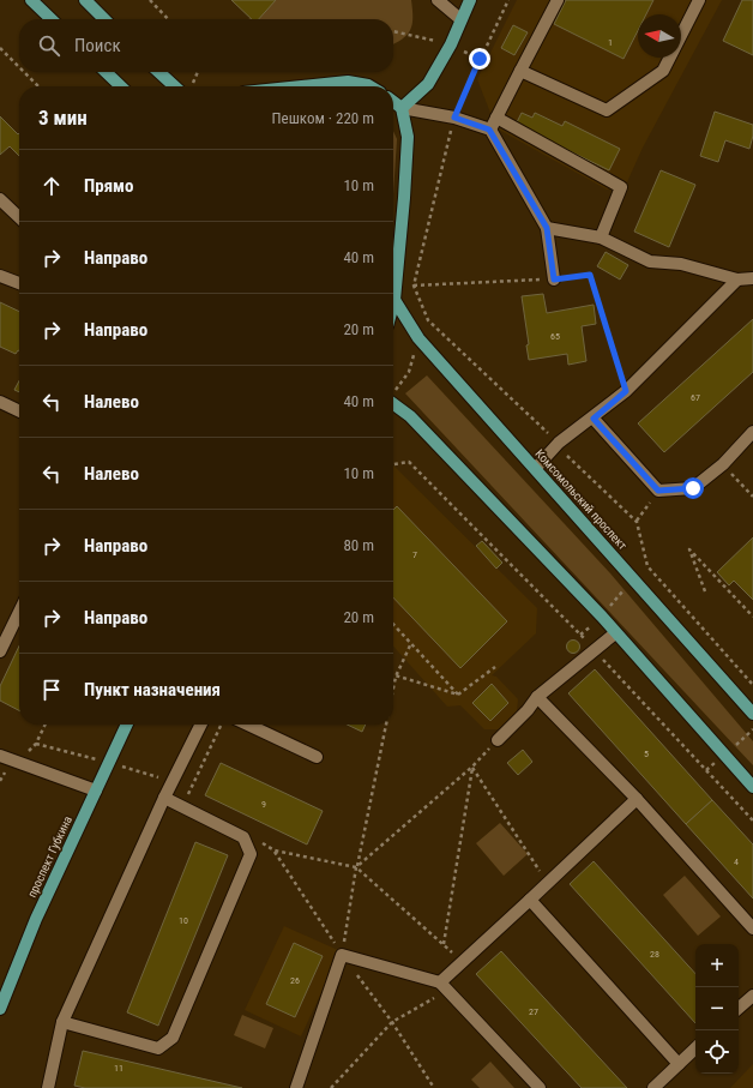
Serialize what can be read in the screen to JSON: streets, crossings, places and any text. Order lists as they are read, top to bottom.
{
  "streets": {
    "main road": ["Комсомольский проспект", "проспект Губкина"]
  },
  "house_numbers": [
    "1",
    "65",
    "67",
    "7",
    "5",
    "9",
    "4",
    "10",
    "28",
    "26",
    "27",
    "11"
  ],
  "north": "left",
  "page": {
    "search": "Поиск",
    "heading": ["3 мин", "Пешком · 220 m"],
    "list": [
      ["Прямо", "10 m"],
      ["Направо", "40 m"],
      ["Направо", "20 m"],
      ["Налево", "40 m"],
      ["Налево", "10 m"],
      ["Направо", "80 m"],
      ["Направо", "20 m"],
      "Пункт назначения"
    ],
    "map_buttons": ["+", "−"]
  }
}
